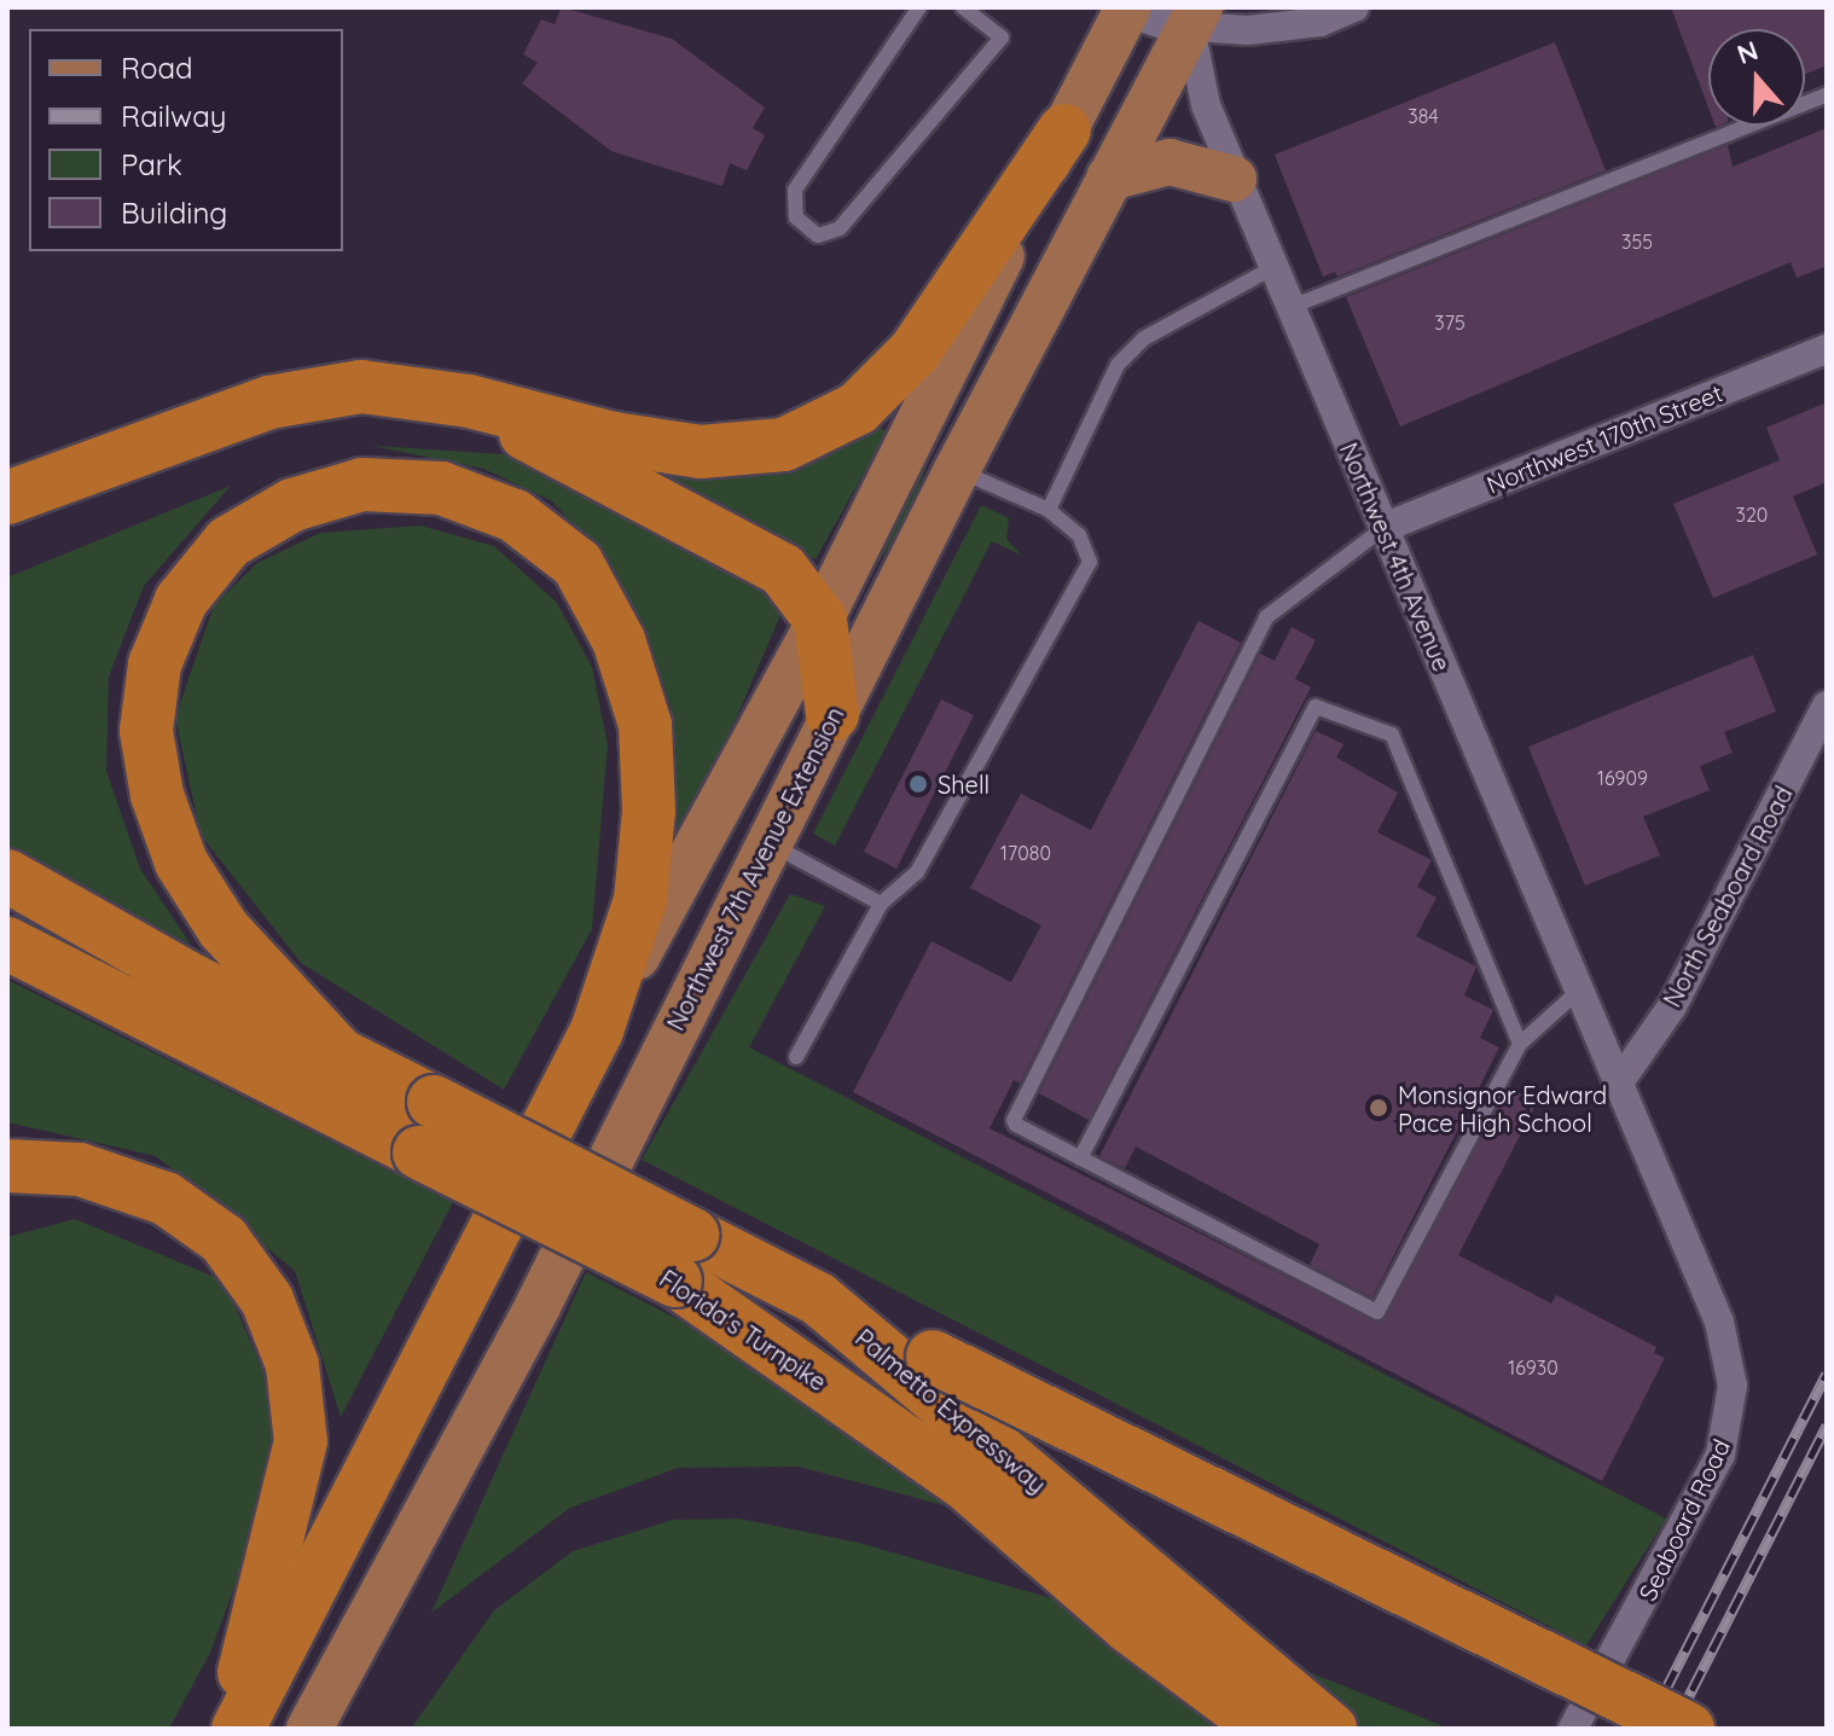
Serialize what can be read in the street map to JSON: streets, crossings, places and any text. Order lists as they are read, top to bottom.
{
  "streets": {
    "highway": ["Florida's Turnpike", "Palmetto Expressway"],
    "main road": ["Northwest 7th Avenue Extension"],
    "street": [
      "Northwest 170th Street",
      "Northwest 4th Avenue",
      "North Seaboard Road",
      "Seaboard Road"
    ]
  },
  "crossings": [
    ["Northwest 170th Street", "Northwest 4th Avenue"],
    ["Northwest 4th Avenue", "Northwest 7th Avenue Extension"],
    ["Northwest 4th Avenue", "North Seaboard Road"],
    ["Northwest 4th Avenue", "Seaboard Road"],
    ["North Seaboard Road", "Seaboard Road"],
    ["Florida's Turnpike", "Palmetto Expressway"]
  ],
  "places": ["Shell", "Monsignor Edward Pace High School"],
  "house_numbers": [
    "384",
    "355",
    "375",
    "320",
    "16909",
    "17080",
    "16930"
  ],
  "legend": [
    "Road",
    "Railway",
    "Park",
    "Building"
  ],
  "north": "top"
}
